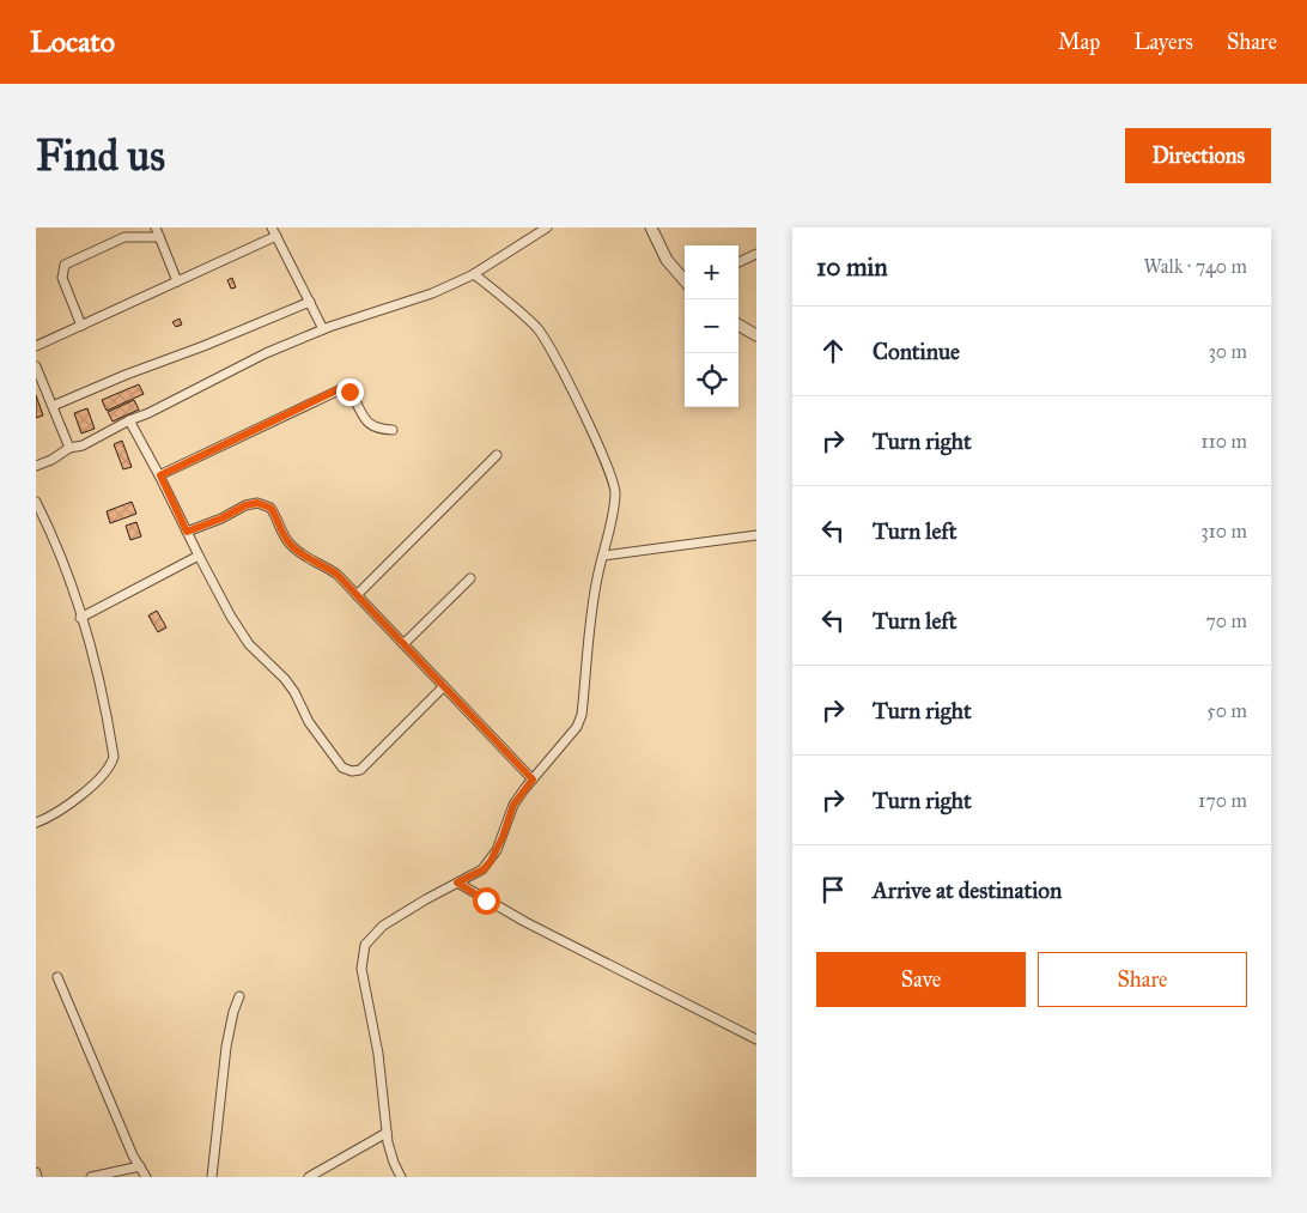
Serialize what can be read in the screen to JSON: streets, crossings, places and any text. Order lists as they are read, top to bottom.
{
  "page": {
    "header": "Locato",
    "nav": ["Map", "Layers", "Share"],
    "buttons": [
      "Directions",
      ["Save", "Share"]
    ],
    "title": "Find us",
    "heading": ["10 min", "Walk · 740 m"],
    "map_buttons": ["+", "−"],
    "list": [
      ["Continue", "30 m"],
      ["Turn right", "110 m"],
      ["Turn left", "310 m"],
      ["Turn left", "70 m"],
      ["Turn right", "50 m"],
      ["Turn right", "170 m"],
      "Arrive at destination"
    ]
  }
}
